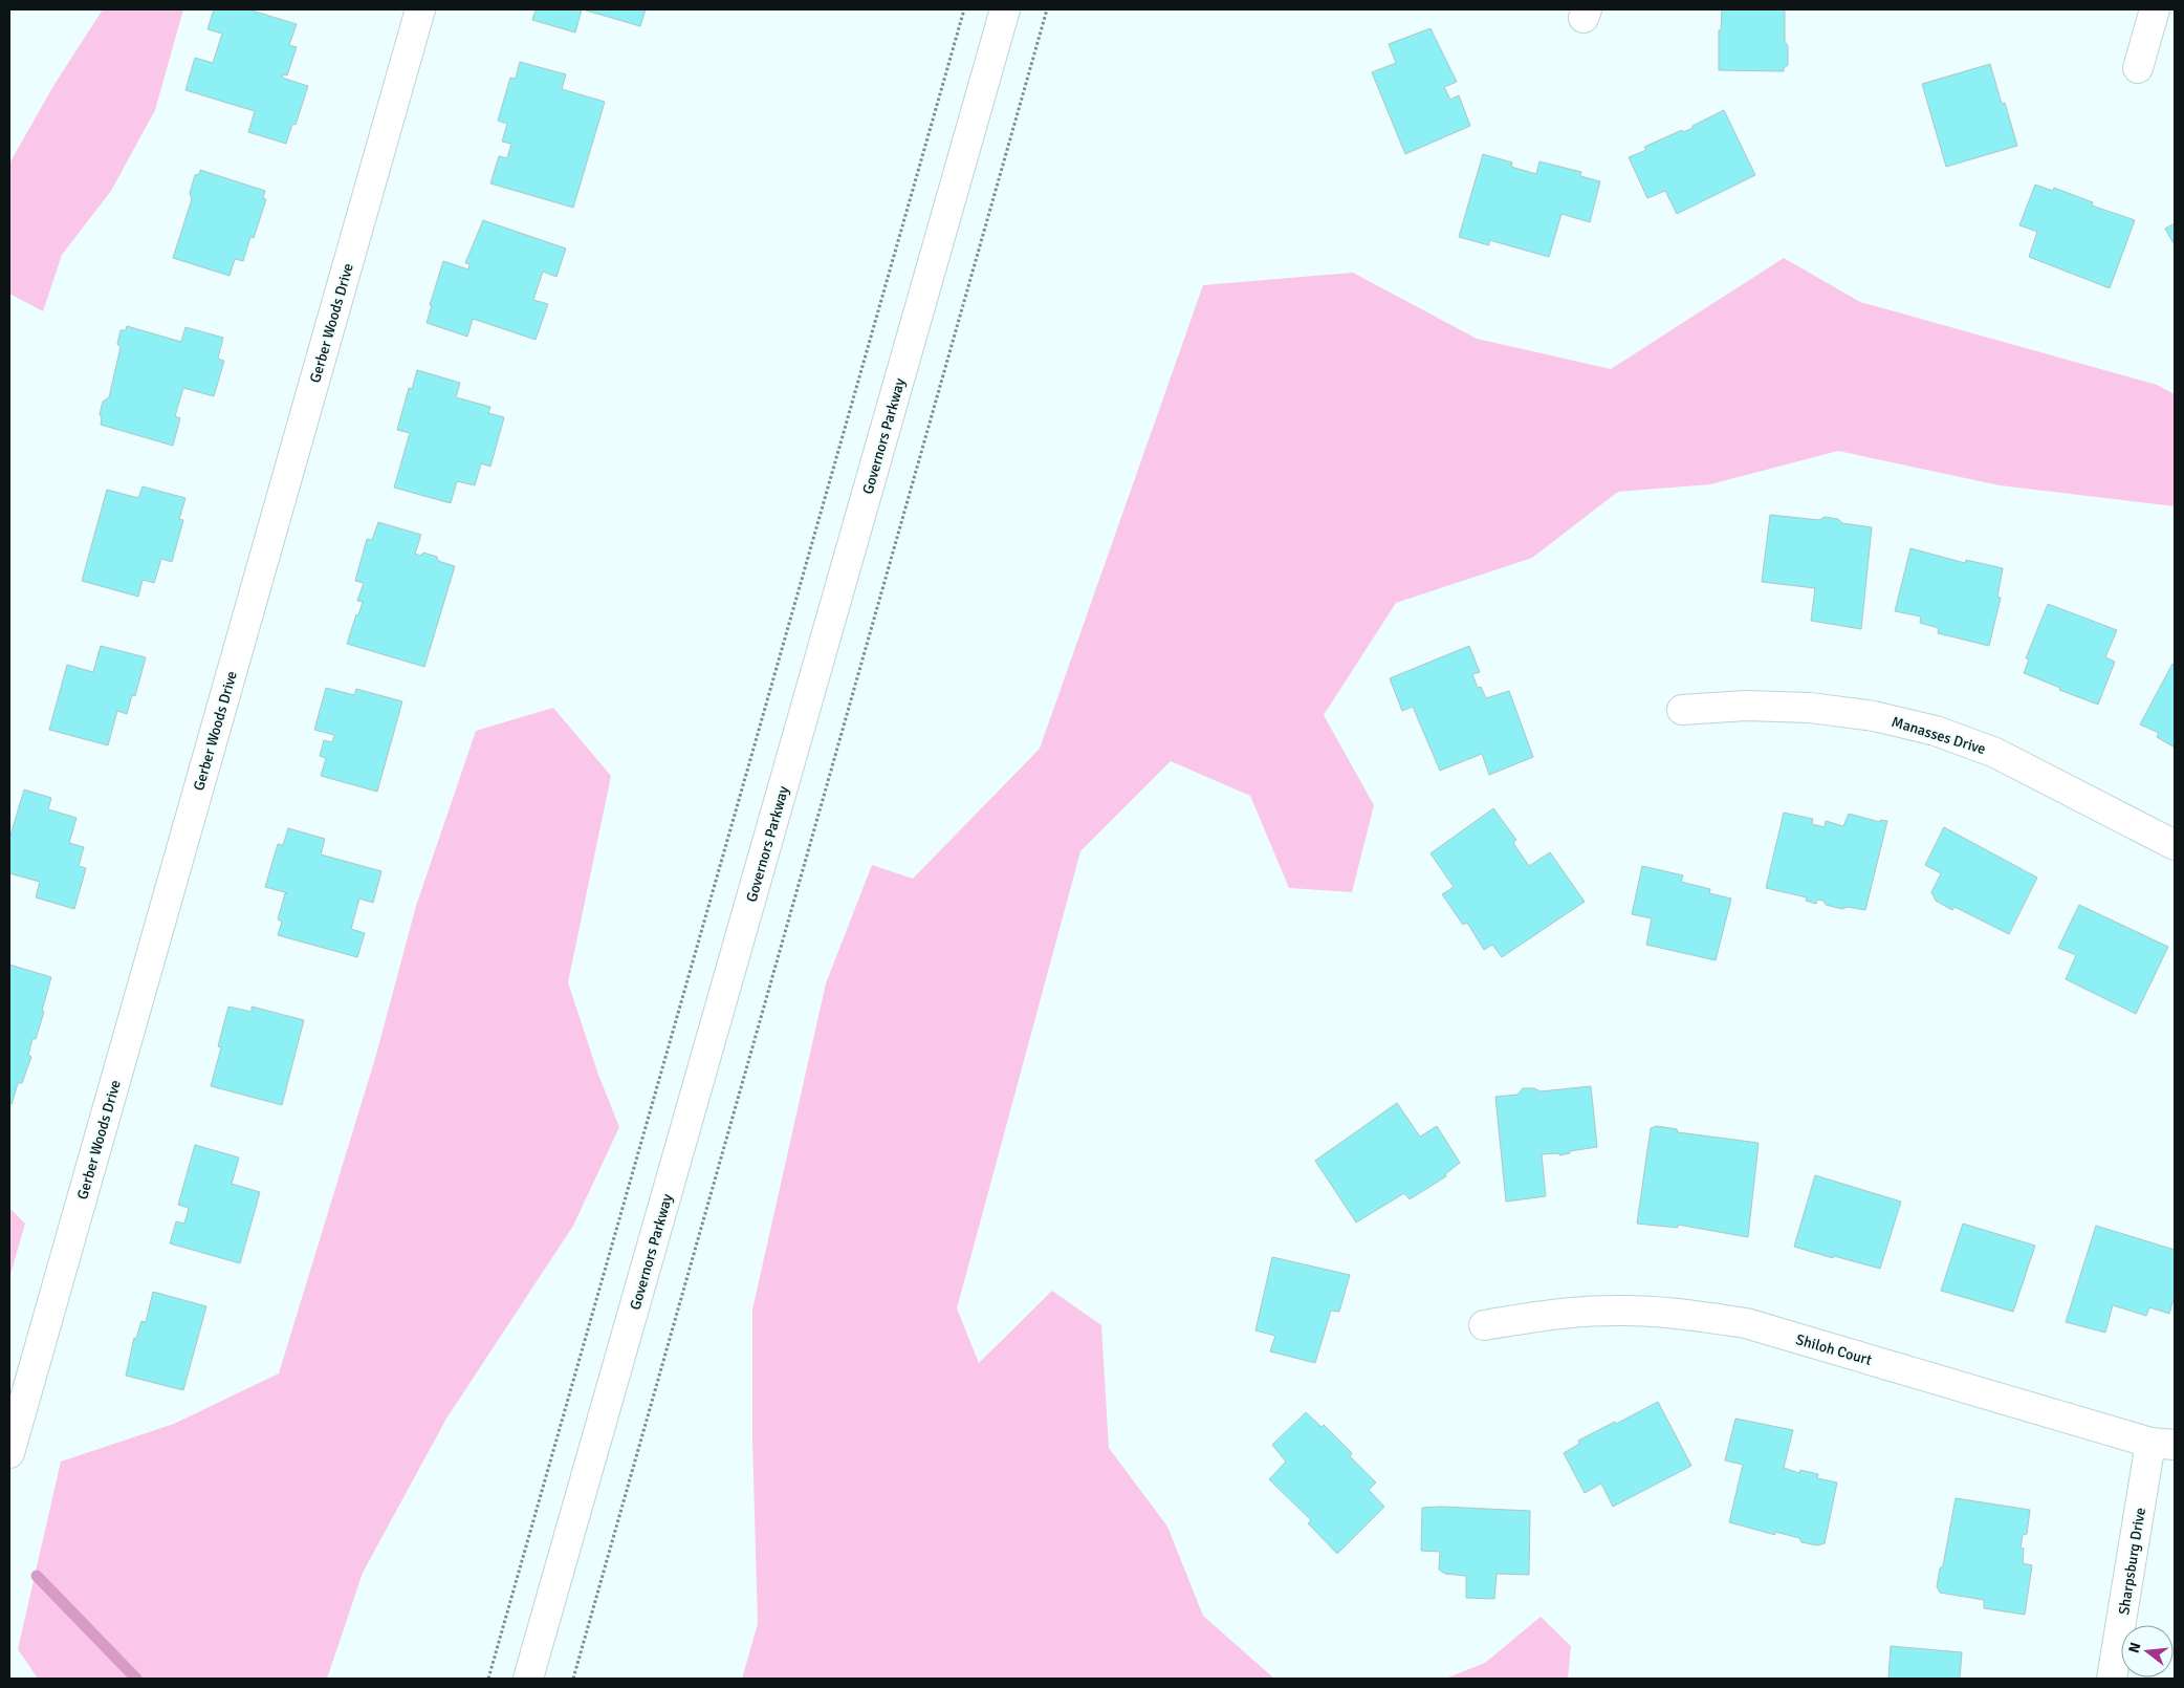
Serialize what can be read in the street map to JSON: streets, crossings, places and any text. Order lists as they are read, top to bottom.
{
  "streets": {
    "street": [
      "Gerber Woods Drive",
      "Governors Parkway",
      "Manasses Drive",
      "Shiloh Court",
      "Sharpsburg Drive"
    ]
  },
  "crossings": [
    ["Shiloh Court", "Sharpsburg Drive"]
  ],
  "north": "left"
}
